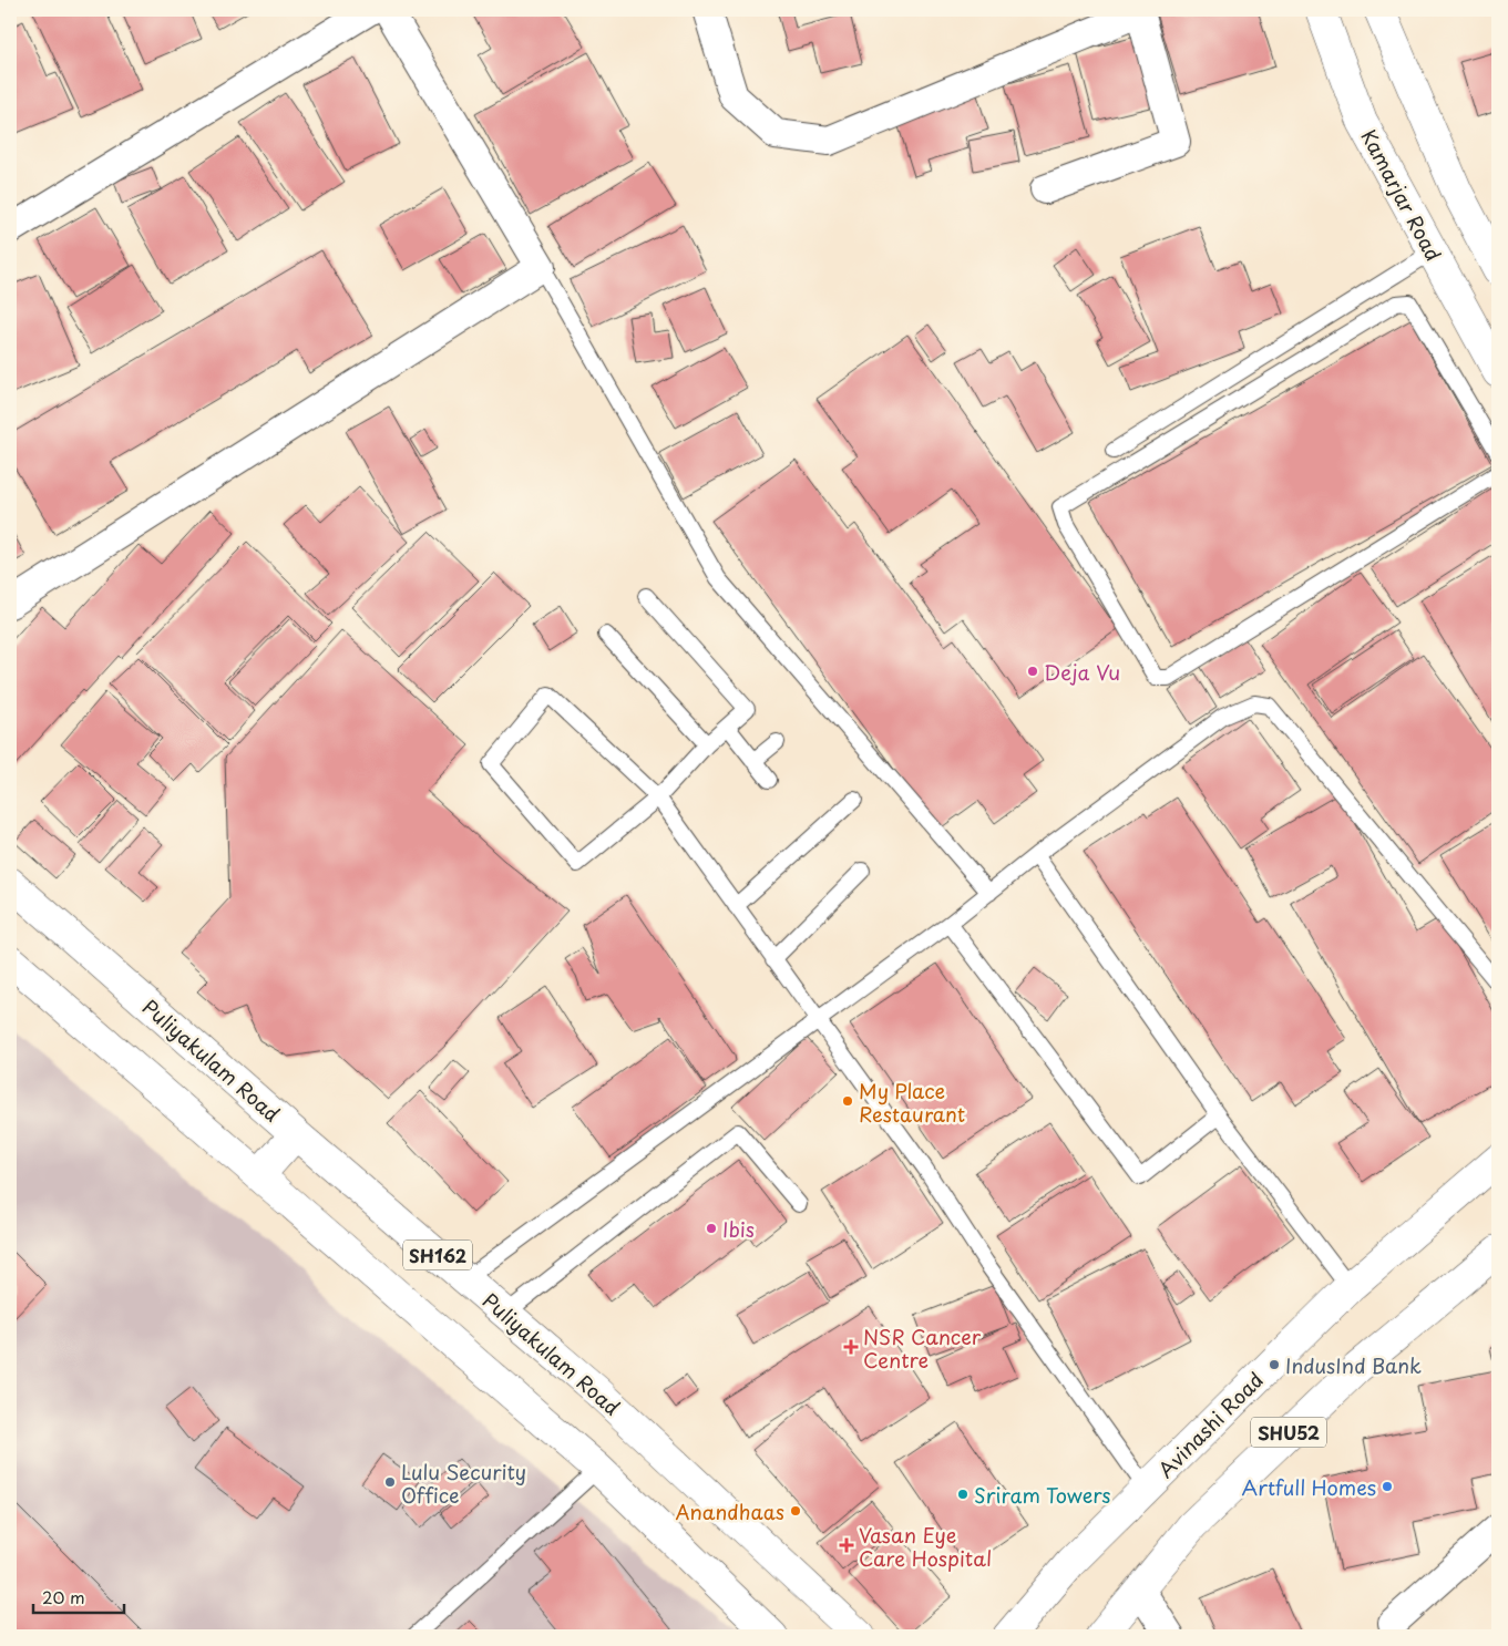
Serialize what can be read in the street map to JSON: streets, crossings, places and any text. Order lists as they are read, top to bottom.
{
  "streets": {
    "main road": [
      "Kamarjar Road",
      "Puliyakulam Road",
      "SH162",
      "Avinashi Road",
      "SHU52"
    ]
  },
  "places": {
    "other": [
      "Deja Vu",
      "My Place Restaurant",
      "Ibis",
      "IndusInd Bank",
      "Lulu Security Office",
      "Artfull Homes",
      "Sriram Towers",
      "Anandhaas"
    ],
    "health": ["NSR Cancer Centre", "Vasan Eye Care Hospital"]
  },
  "scale_bar": "20 m"
}
